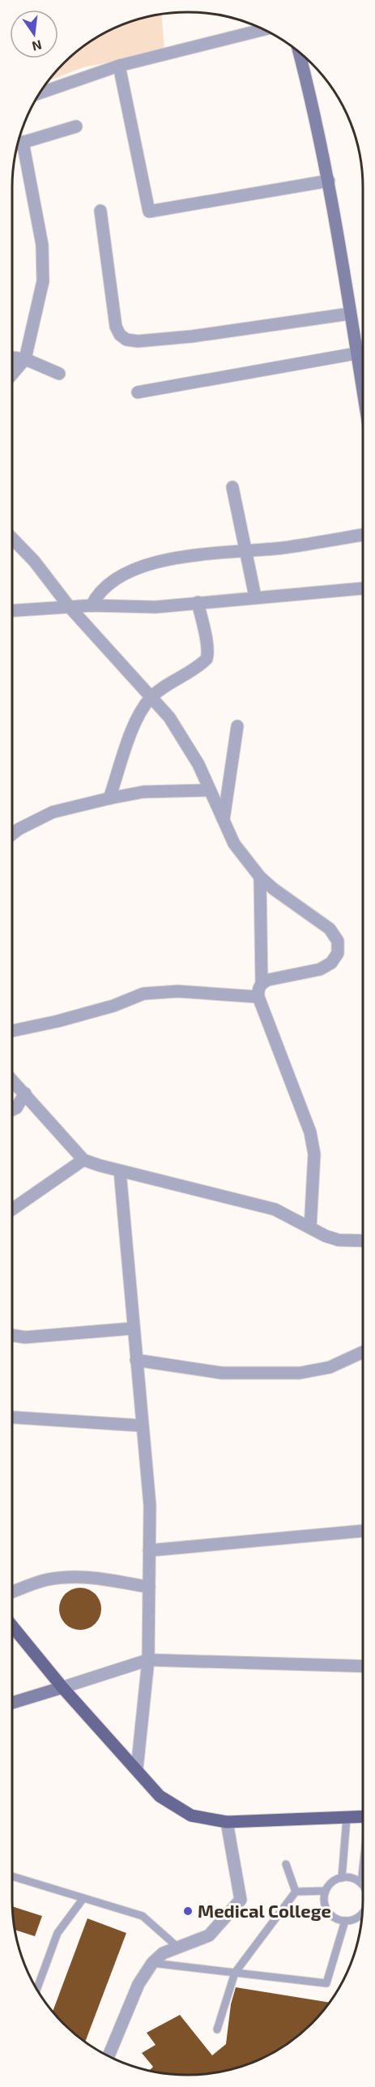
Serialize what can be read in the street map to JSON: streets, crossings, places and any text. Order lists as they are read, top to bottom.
{
  "places": ["Medical College"],
  "north": "bottom"
}
